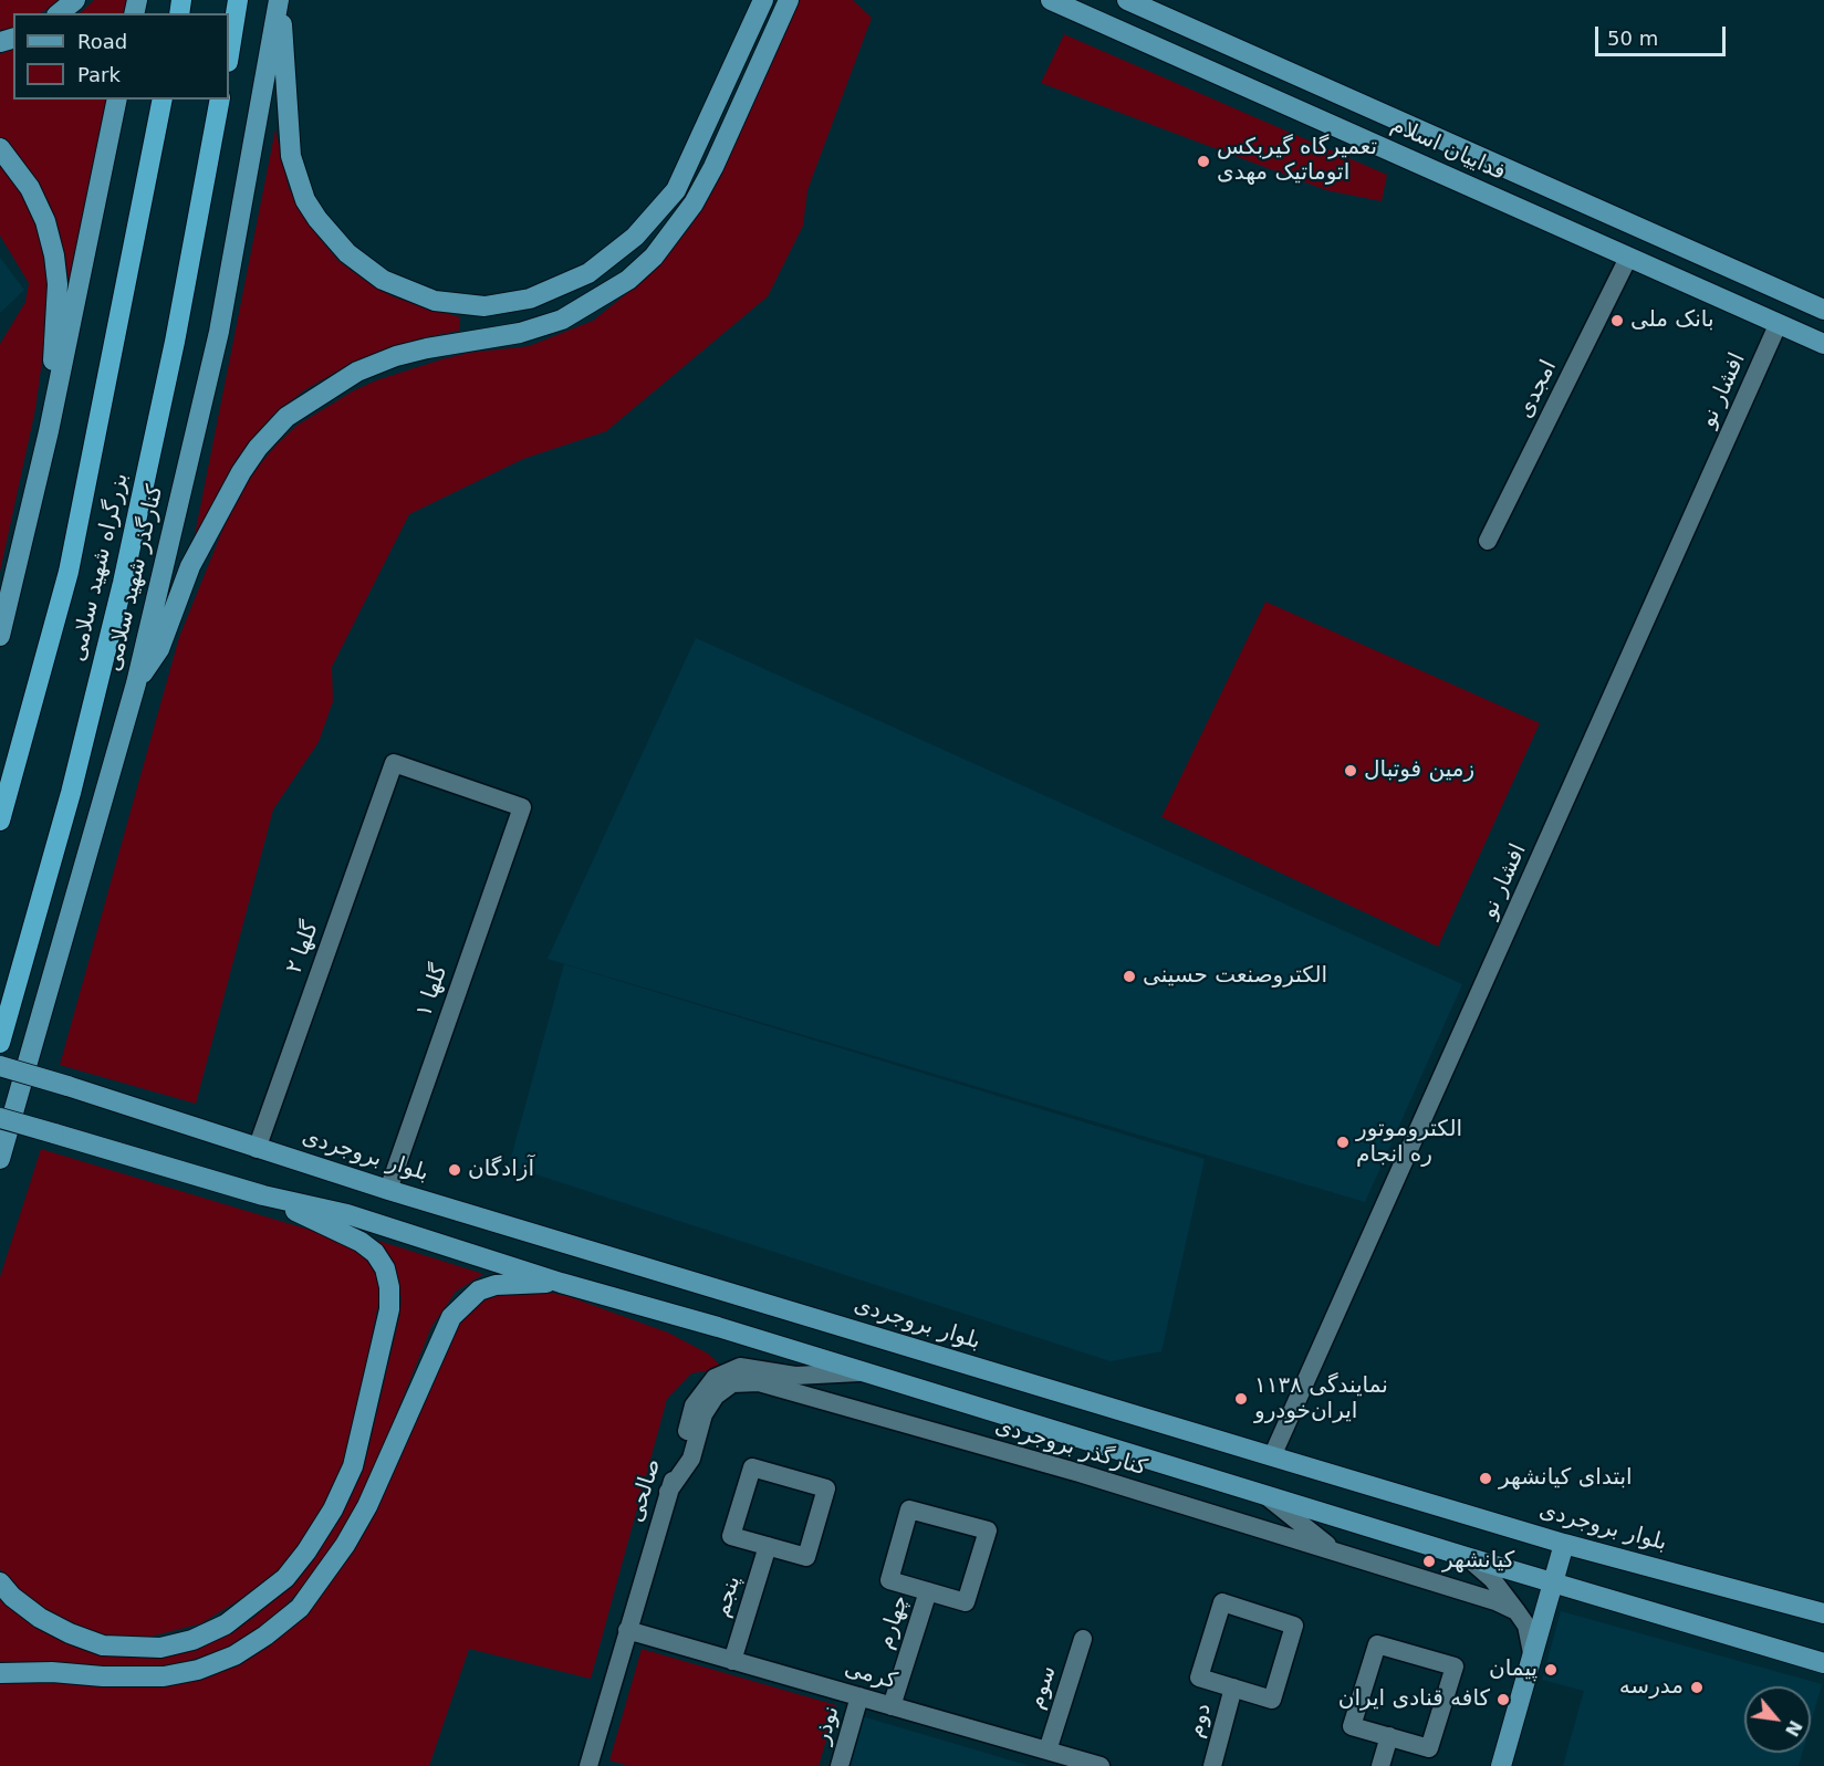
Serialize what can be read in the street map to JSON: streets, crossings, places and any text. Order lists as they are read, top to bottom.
{
  "streets": {
    "highway": ["بزرگراه شهید سلامی"],
    "main road": ["فداییان اسلام", "کنارگذر شهید سلامی", "بلوار بروجردی"],
    "street": [
      "امجدی",
      "افشار نو",
      "گلها ۲",
      "گلها ۱",
      "کنارگذر بروجردی",
      "صالحی",
      "پنجم",
      "چهارم",
      "کرمی",
      "سوم",
      "دوم",
      "نوذر"
    ]
  },
  "crossings": [
    ["فداییان اسلام", "امجدی"],
    ["فداییان اسلام", "افشار نو"],
    ["افشار نو", "بلوار بروجردی"],
    ["گلها ۲", "گلها ۱"],
    ["گلها ۲", "بلوار بروجردی"],
    ["گلها ۱", "بلوار بروجردی"],
    ["کنارگذر بروجردی", "صالحی"],
    ["صالحی", "کرمی"],
    ["پنجم", "کرمی"],
    ["چهارم", "کرمی"],
    ["کرمی", "سوم"],
    ["کرمی", "نوذر"]
  ],
  "places": [
    "تعمیرگاه گیربکس اتوماتیک مهدی",
    "بانک ملی",
    "زمین فوتبال",
    "الکتروصنعت حسینی",
    "الکتروموتور ره انجام",
    "آزادگان",
    "نمایندگی ۱۱۳۸ ایران‌خودرو",
    "ابتدای کیانشهر",
    "کیانشهر",
    "پیمان",
    "مدرسه",
    "کافه قنادی ایران"
  ],
  "legend": ["Road", "Park"],
  "scale_bar": "50 m",
  "north": "bottom right"
}
